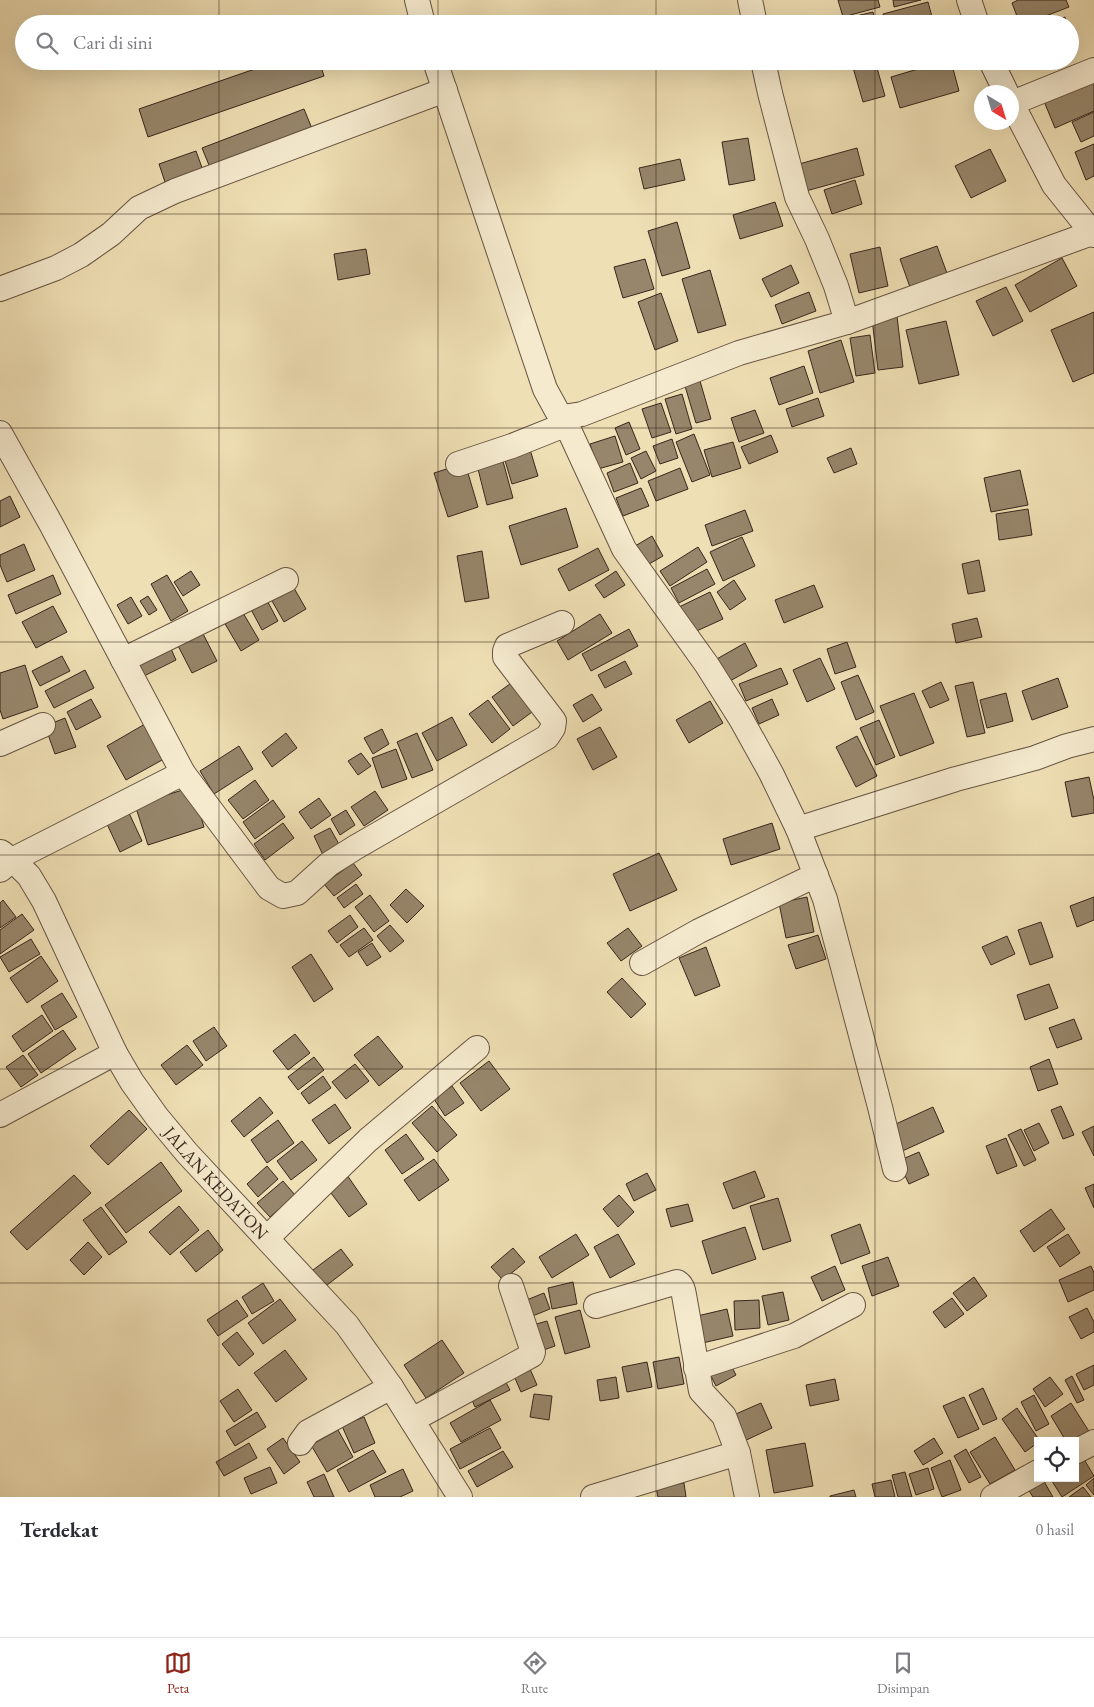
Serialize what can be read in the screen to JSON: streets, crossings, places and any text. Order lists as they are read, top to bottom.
{
  "streets": {
    "street": ["JALAN KEDATON"]
  },
  "north": "bottom right",
  "page": {
    "search": "Cari di sini",
    "heading": ["Terdekat", "0 hasil"],
    "nav": ["Peta", "Rute", "Disimpan"]
  }
}
